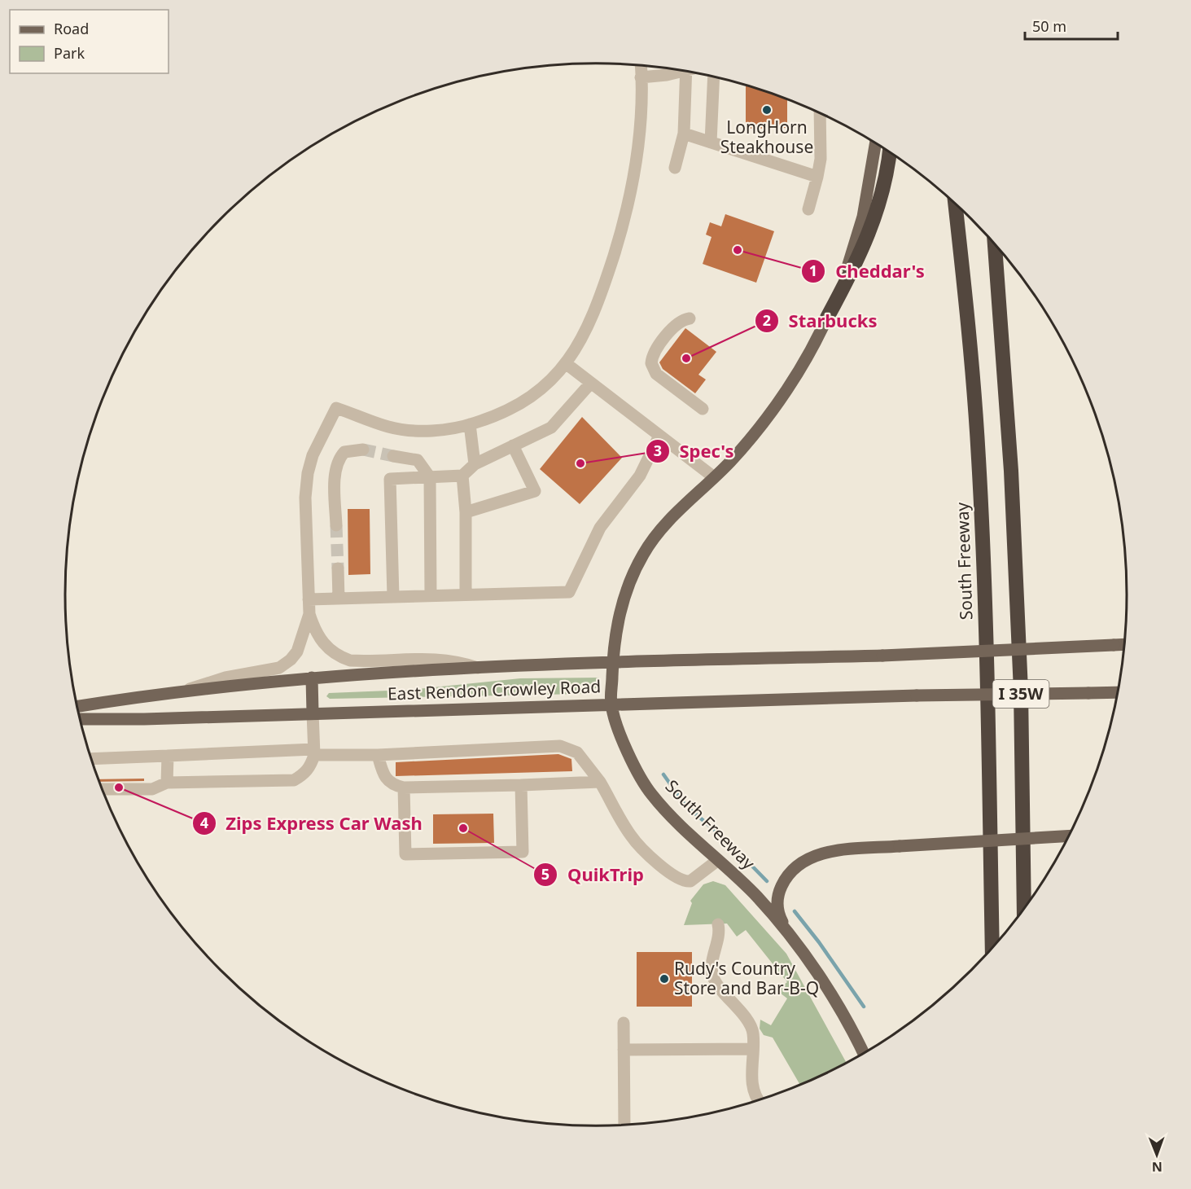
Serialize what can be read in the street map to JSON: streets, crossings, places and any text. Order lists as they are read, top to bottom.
{
  "streets": {
    "highway": ["South Freeway", "I 35W"],
    "main road": ["East Rendon Crowley Road"]
  },
  "crossings": [
    ["South Freeway", "East Rendon Crowley Road"]
  ],
  "places": [
    "LongHorn Steakhouse",
    "Cheddar's",
    "Starbucks",
    "Spec's",
    "Zips Express Car Wash",
    "QuikTrip",
    "Rudy's Country Store and Bar-B-Q"
  ],
  "legend": ["Road", "Park"],
  "scale_bar": "50 m",
  "north": "bottom"
}
